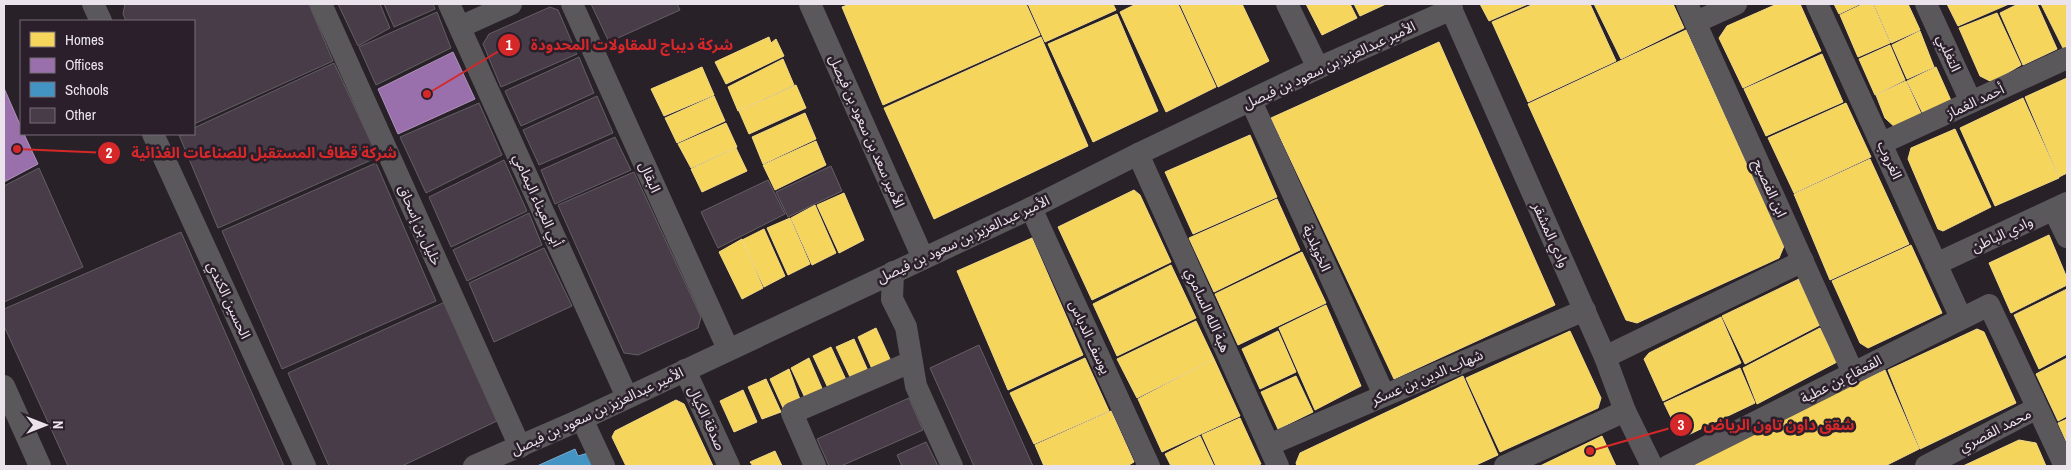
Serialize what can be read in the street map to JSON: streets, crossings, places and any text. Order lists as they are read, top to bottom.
{
  "streets": {
    "street": [
      "التغلبي",
      "الأمير عبدالعزيز بن سعود بن فيصل",
      "أحمد الغماز",
      "الأمير سعد بن سعود بن فيصل",
      "الغروب",
      "البقال",
      "ابن الفصيح",
      "أبي العيناء اليمامي",
      "خليل بن إسحاق",
      "وادي الباطن",
      "وادي المشقر",
      "الخويلدية",
      "الحسين الكندي",
      "هبة الله السامري",
      "يوسف الدباس",
      "شهاب الدين بن عسكر",
      "القعقاع بن عطية",
      "صدقة الكيال",
      "محمد القصري"
    ]
  },
  "crossings": [
    ["التغلبي", "أحمد الغماز"],
    ["الأمير عبدالعزيز بن سعود بن فيصل", "الأمير سعد بن سعود بن فيصل"],
    ["الأمير عبدالعزيز بن سعود بن فيصل", "البقال"],
    ["الأمير عبدالعزيز بن سعود بن فيصل", "أبي العيناء اليمامي"],
    ["الأمير عبدالعزيز بن سعود بن فيصل", "خليل بن إسحاق"],
    ["الأمير عبدالعزيز بن سعود بن فيصل", "وادي المشقر"],
    ["الأمير عبدالعزيز بن سعود بن فيصل", "الخويلدية"],
    ["الأمير عبدالعزيز بن سعود بن فيصل", "هبة الله السامري"],
    ["الأمير عبدالعزيز بن سعود بن فيصل", "يوسف الدباس"],
    ["الأمير عبدالعزيز بن سعود بن فيصل", "صدقة الكيال"],
    ["أحمد الغماز", "الغروب"],
    ["الغروب", "وادي الباطن"],
    ["الغروب", "القعقاع بن عطية"],
    ["ابن الفصيح", "القعقاع بن عطية"],
    ["وادي المشقر", "شهاب الدين بن عسكر"],
    ["الخويلدية", "شهاب الدين بن عسكر"],
    ["هبة الله السامري", "شهاب الدين بن عسكر"],
    ["القعقاع بن عطية", "محمد القصري"]
  ],
  "places": ["شركة ديباج للمقاولات المحدودة", "شركة قطاف المستقبل للصناعات الغذائية", "شقق داون تاون الرياض"],
  "legend": [
    "Homes",
    "Offices",
    "Schools",
    "Other"
  ],
  "north": "right"
}
